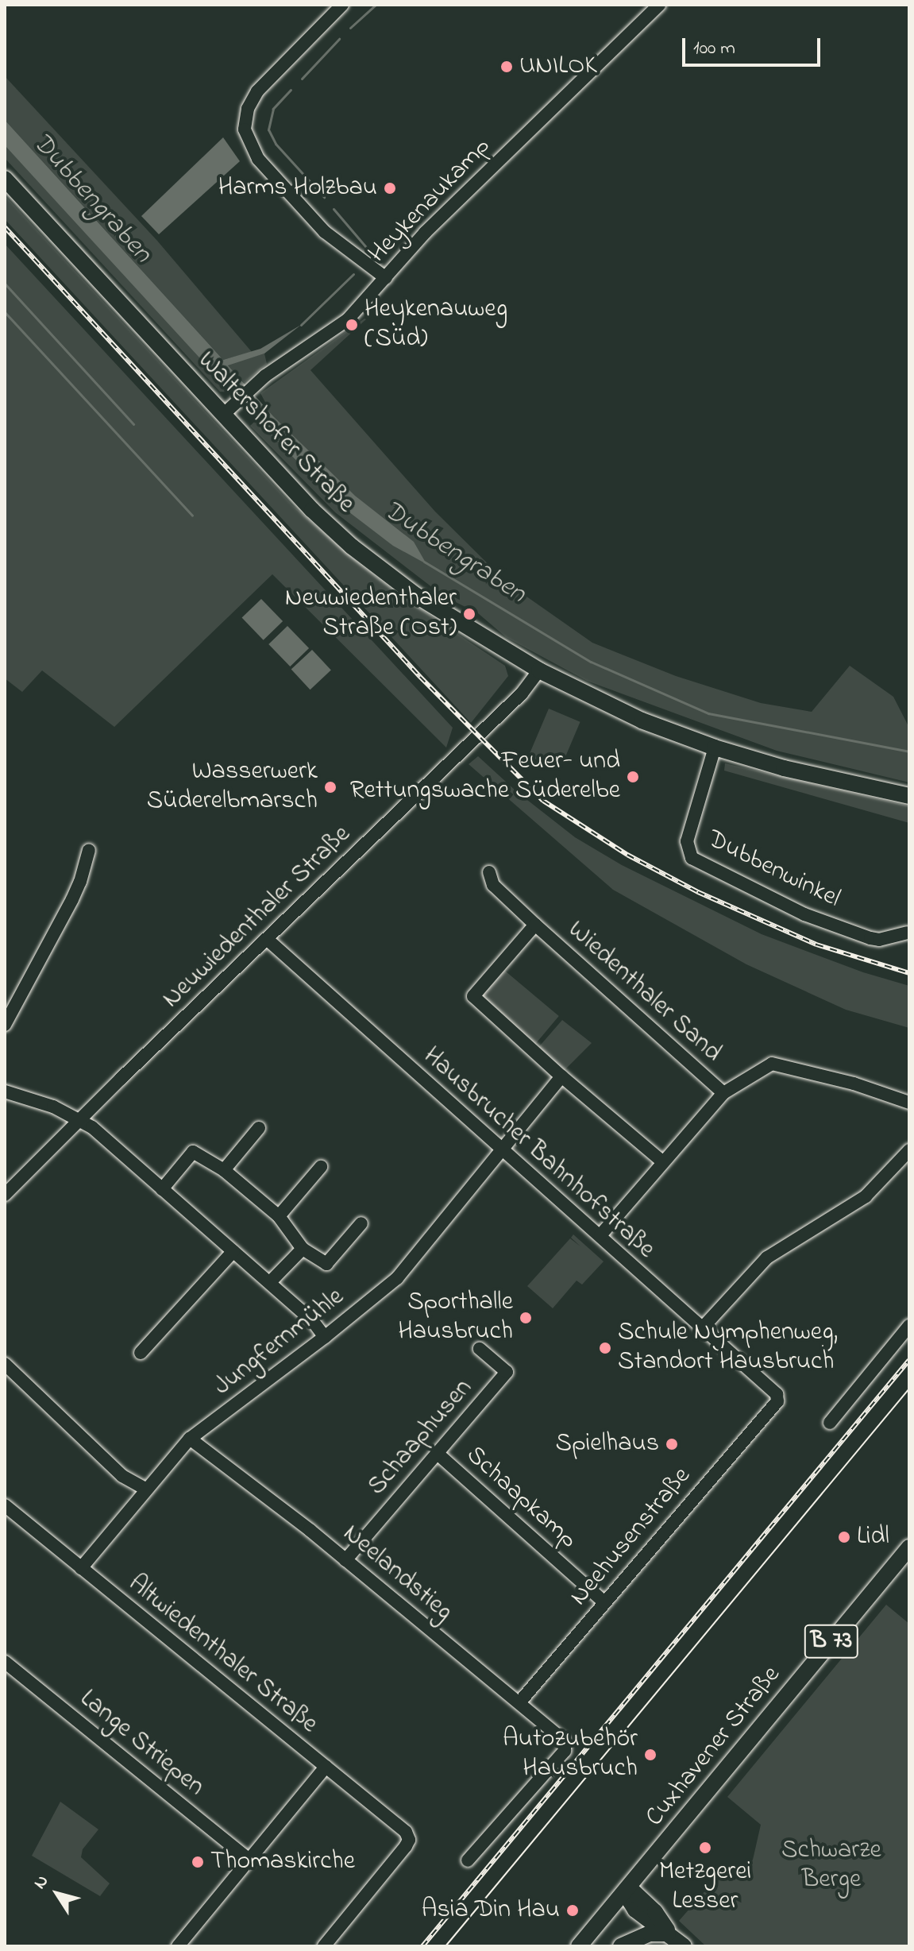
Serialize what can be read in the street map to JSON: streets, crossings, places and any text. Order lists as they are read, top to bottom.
{
  "streets": {
    "main road": ["Waltershofer Straße", "B 73", "Cuxhavener Straße"],
    "street": [
      "Heykenaukamp",
      "Dubbenwinkel",
      "Neuwiedenthaler Straße",
      "Wiedenthaler Sand",
      "Hausbrucher Bahnhofstraße",
      "Jungfernmühle",
      "Schaaphusen",
      "Schaapkamp",
      "Neehusenstraße",
      "Neelandstieg",
      "Altwiedenthaler Straße",
      "Lange Striepen"
    ]
  },
  "crossings": [
    ["Heykenaukamp", "Waltershofer Straße"],
    ["Waltershofer Straße", "Dubbenwinkel"],
    ["Waltershofer Straße", "Neuwiedenthaler Straße"],
    ["Neuwiedenthaler Straße", "Hausbrucher Bahnhofstraße"],
    ["Hausbrucher Bahnhofstraße", "Jungfernmühle"],
    ["Hausbrucher Bahnhofstraße", "Neehusenstraße"],
    ["Jungfernmühle", "Neelandstieg"],
    ["Jungfernmühle", "Altwiedenthaler Straße"],
    ["Schaaphusen", "Schaapkamp"],
    ["Schaaphusen", "Neelandstieg"],
    ["Schaapkamp", "Neehusenstraße"],
    ["Neehusenstraße", "Neelandstieg"]
  ],
  "water": ["Dubbengraben"],
  "parks": ["Schwarze Berge"],
  "places": [
    "UNILOK",
    "Harms Holzbau",
    "Heykenauweg (Süd)",
    "Neuwiedenthaler Straße (Ost)",
    "Feuer- und Rettungswache Süderelbe",
    "Wasserwerk Süderelbmarsch",
    "Sporthalle Hausbruch",
    "Schule Nymphenweg, Standort Hausbruch",
    "Spielhaus",
    "Lidl",
    "Autozubehör Hausbruch",
    "Metzgerei Lesser",
    "Thomaskirche",
    "Asia Din Hau"
  ],
  "scale_bar": "100 m",
  "north": "top left"
}
